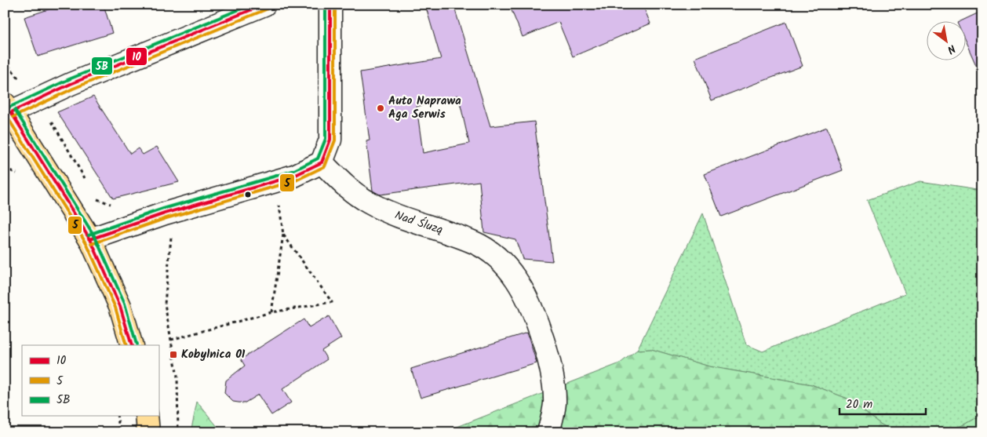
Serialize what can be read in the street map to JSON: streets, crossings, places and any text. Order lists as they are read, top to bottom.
{
  "streets": {
    "street": ["Nad Śluzą"]
  },
  "places": {
    "other": ["Auto Naprawa Aga Serwis"],
    "transit": ["Kobylnica 01"]
  },
  "lines": ["transit line 10", "transit line 5", "transit line 5B"],
  "legend": ["10", "5", "5B"],
  "scale_bar": "20 m",
  "north": "bottom right"
}
